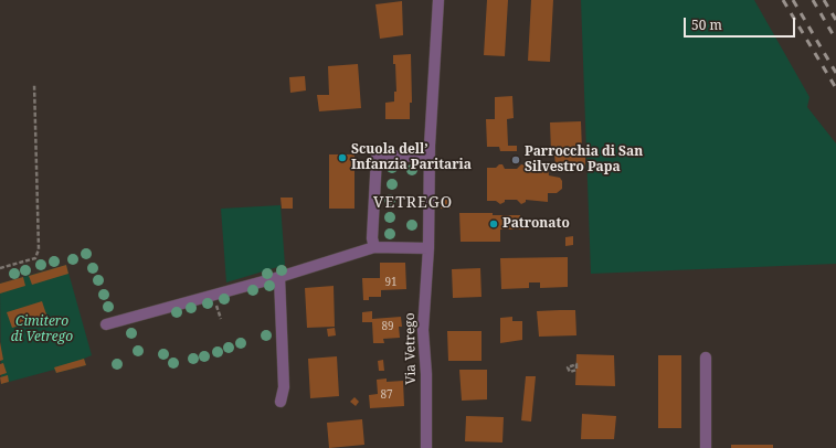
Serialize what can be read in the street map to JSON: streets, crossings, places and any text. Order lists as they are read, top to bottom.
{
  "streets": {
    "street": ["Via Vetrego"]
  },
  "districts": ["VETREGO"],
  "parks": ["Cimitero di Vetrego"],
  "places": ["Scuola dell’ Infanzia Paritaria", "Parrocchia di San Silvestro Papa", "Patronato"],
  "house_numbers": ["91", "89", "87"],
  "scale_bar": "50 m"
}
